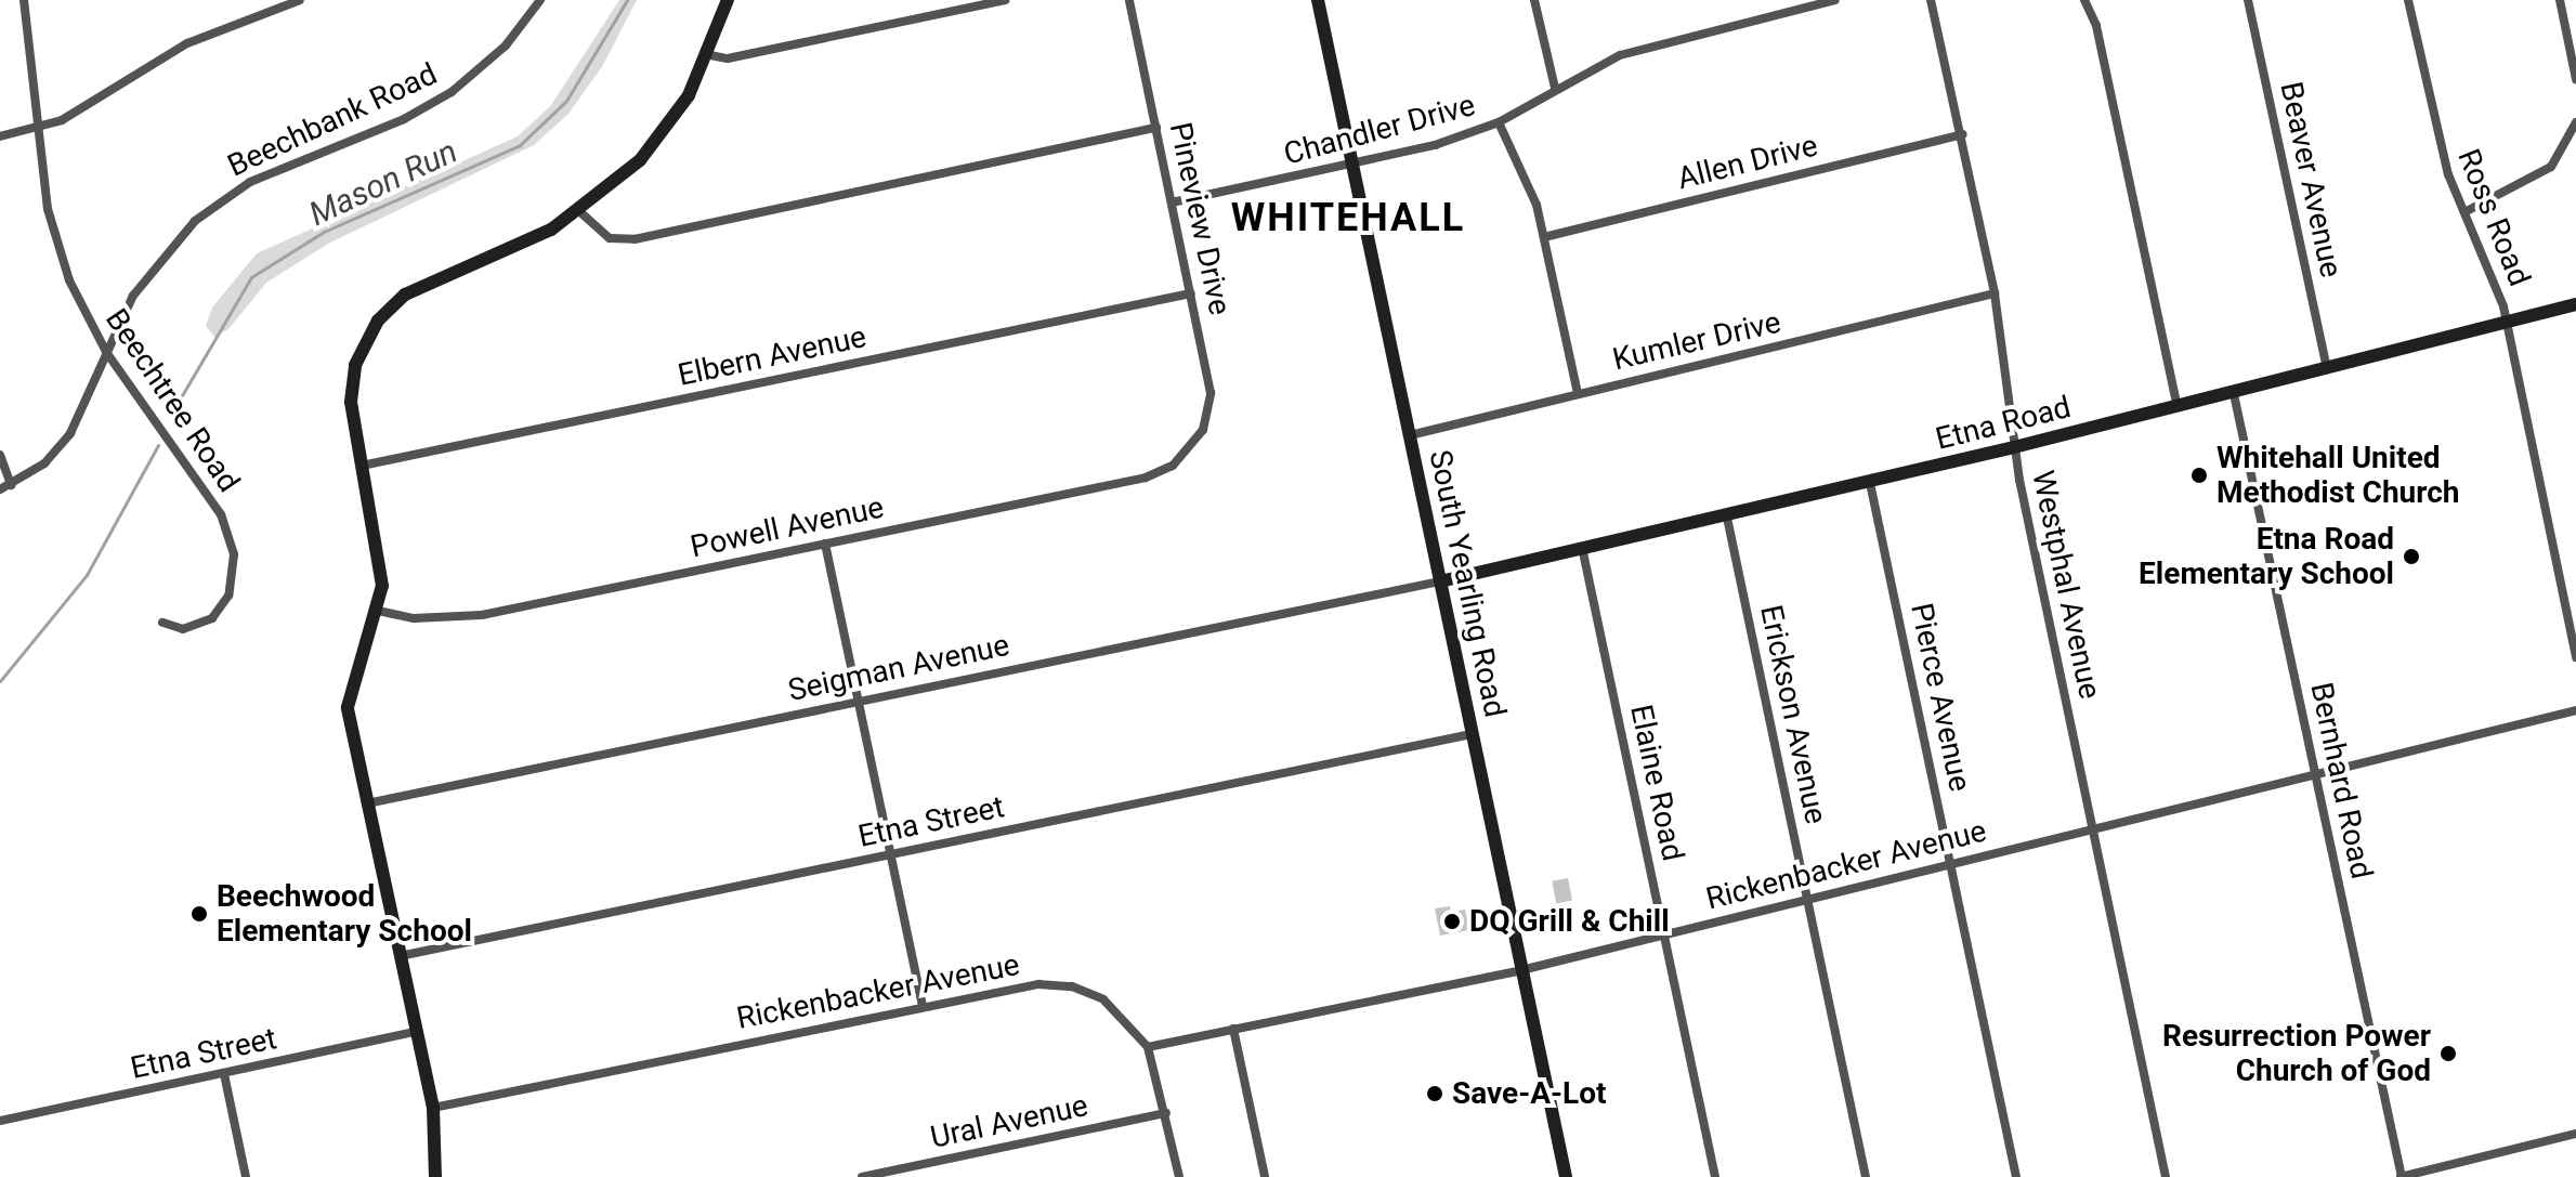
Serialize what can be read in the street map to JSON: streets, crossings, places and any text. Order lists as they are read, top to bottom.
{
  "streets": {
    "street": [
      "Beechbank Road",
      "Chandler Drive",
      "Allen Drive",
      "Beaver Avenue",
      "Ross Road",
      "Pineview Drive",
      "Kumler Drive",
      "Elbern Avenue",
      "Beechtree Road",
      "Etna Road",
      "Powell Avenue",
      "South Yearling Road",
      "Westphal Avenue",
      "Seigman Avenue",
      "Pierce Avenue",
      "Erickson Avenue",
      "Bernhard Road",
      "Elaine Road",
      "Etna Street",
      "Rickenbacker Avenue",
      "Ural Avenue"
    ]
  },
  "crossings": [
    ["Beechbank Road", "Beechtree Road"],
    ["Chandler Drive", "Pineview Drive"],
    ["Chandler Drive", "South Yearling Road"],
    ["Allen Drive", "Westphal Avenue"],
    ["Beaver Avenue", "Etna Road"],
    ["Ross Road", "Etna Road"],
    ["Pineview Drive", "Elbern Avenue"],
    ["Pineview Drive", "Powell Avenue"],
    ["Kumler Drive", "South Yearling Road"],
    ["Kumler Drive", "Westphal Avenue"],
    ["Etna Road", "South Yearling Road"],
    ["Etna Road", "Westphal Avenue"],
    ["Etna Road", "Seigman Avenue"],
    ["Etna Road", "Pierce Avenue"],
    ["Etna Road", "Erickson Avenue"],
    ["Etna Road", "Bernhard Road"],
    ["Etna Road", "Elaine Road"],
    ["South Yearling Road", "Seigman Avenue"],
    ["South Yearling Road", "Etna Street"],
    ["South Yearling Road", "Rickenbacker Avenue"],
    ["Westphal Avenue", "Rickenbacker Avenue"],
    ["Pierce Avenue", "Rickenbacker Avenue"],
    ["Erickson Avenue", "Rickenbacker Avenue"],
    ["Bernhard Road", "Rickenbacker Avenue"],
    ["Elaine Road", "Rickenbacker Avenue"]
  ],
  "districts": ["WHITEHALL"],
  "water": ["Mason Run"],
  "places": [
    "Whitehall United Methodist Church",
    "Etna Road Elementary School",
    "Beechwood Elementary School",
    "DQ Grill & Chill",
    "Resurrection Power Church of God",
    "Save-A-Lot"
  ]
}
